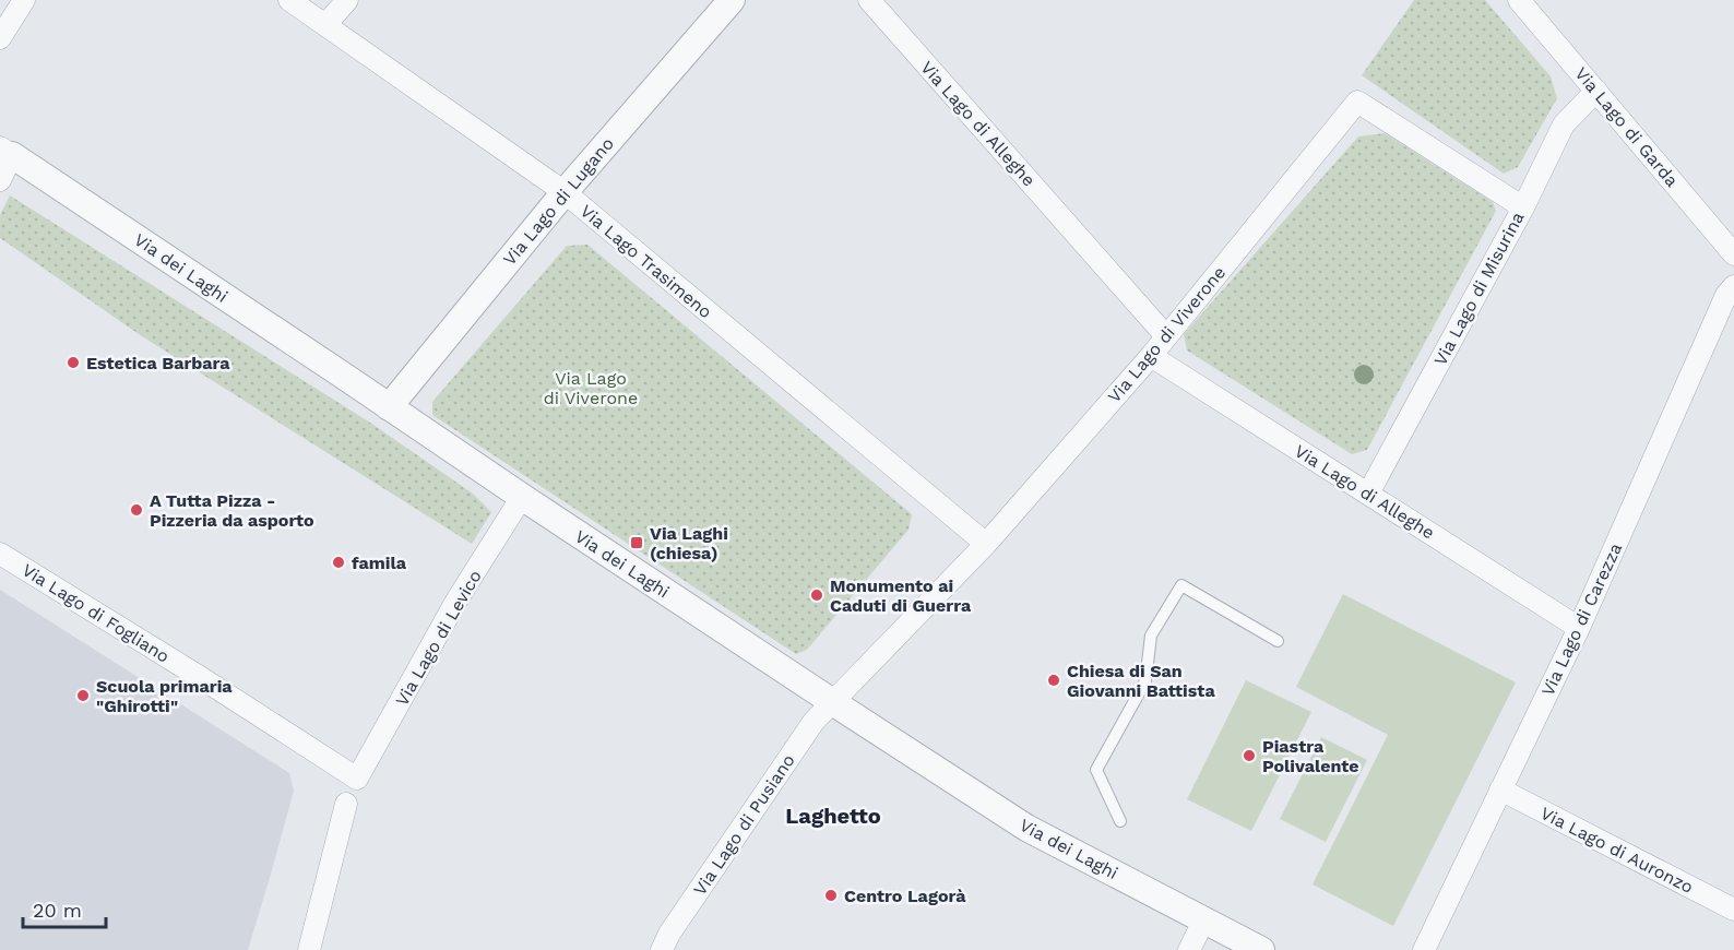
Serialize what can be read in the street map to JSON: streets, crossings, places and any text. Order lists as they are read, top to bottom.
{
  "streets": {
    "street": [
      "Via Lago di Alleghe",
      "Via Lago di Garda",
      "Via Lago di Lugano",
      "Via Lago Trasimeno",
      "Via dei Laghi",
      "Via Lago di Misurina",
      "Via Lago di Viverone",
      "Via Lago di Fogliano",
      "Via Lago di Carezza",
      "Via Lago di Levico",
      "Via Lago di Pusiano",
      "Via Lago di Auronzo"
    ]
  },
  "crossings": [
    ["Via Lago di Alleghe", "Via Lago di Misurina"],
    ["Via Lago di Alleghe", "Via Lago di Viverone"],
    ["Via Lago di Alleghe", "Via Lago di Carezza"],
    ["Via Lago di Garda", "Via Lago di Misurina"],
    ["Via Lago di Lugano", "Via Lago Trasimeno"],
    ["Via Lago di Lugano", "Via dei Laghi"],
    ["Via Lago Trasimeno", "Via Lago di Viverone"],
    ["Via dei Laghi", "Via Lago di Viverone"],
    ["Via dei Laghi", "Via Lago di Levico"],
    ["Via dei Laghi", "Via Lago di Pusiano"],
    ["Via Lago di Misurina", "Via Lago di Viverone"],
    ["Via Lago di Viverone", "Via Lago di Pusiano"],
    ["Via Lago di Fogliano", "Via Lago di Levico"],
    ["Via Lago di Carezza", "Via Lago di Auronzo"]
  ],
  "districts": ["Laghetto"],
  "parks": ["Via Lago di Viverone"],
  "places": {
    "other": [
      "Estetica Barbara",
      "A Tutta Pizza - Pizzeria da asporto",
      "famila",
      "Monumento ai Caduti di Guerra",
      "Chiesa di San Giovanni Battista",
      "Scuola primaria \"Ghirotti\"",
      "Piastra Polivalente",
      "Centro Lagorà"
    ],
    "transit": ["Via Laghi (chiesa)"]
  },
  "scale_bar": "20 m"
}
